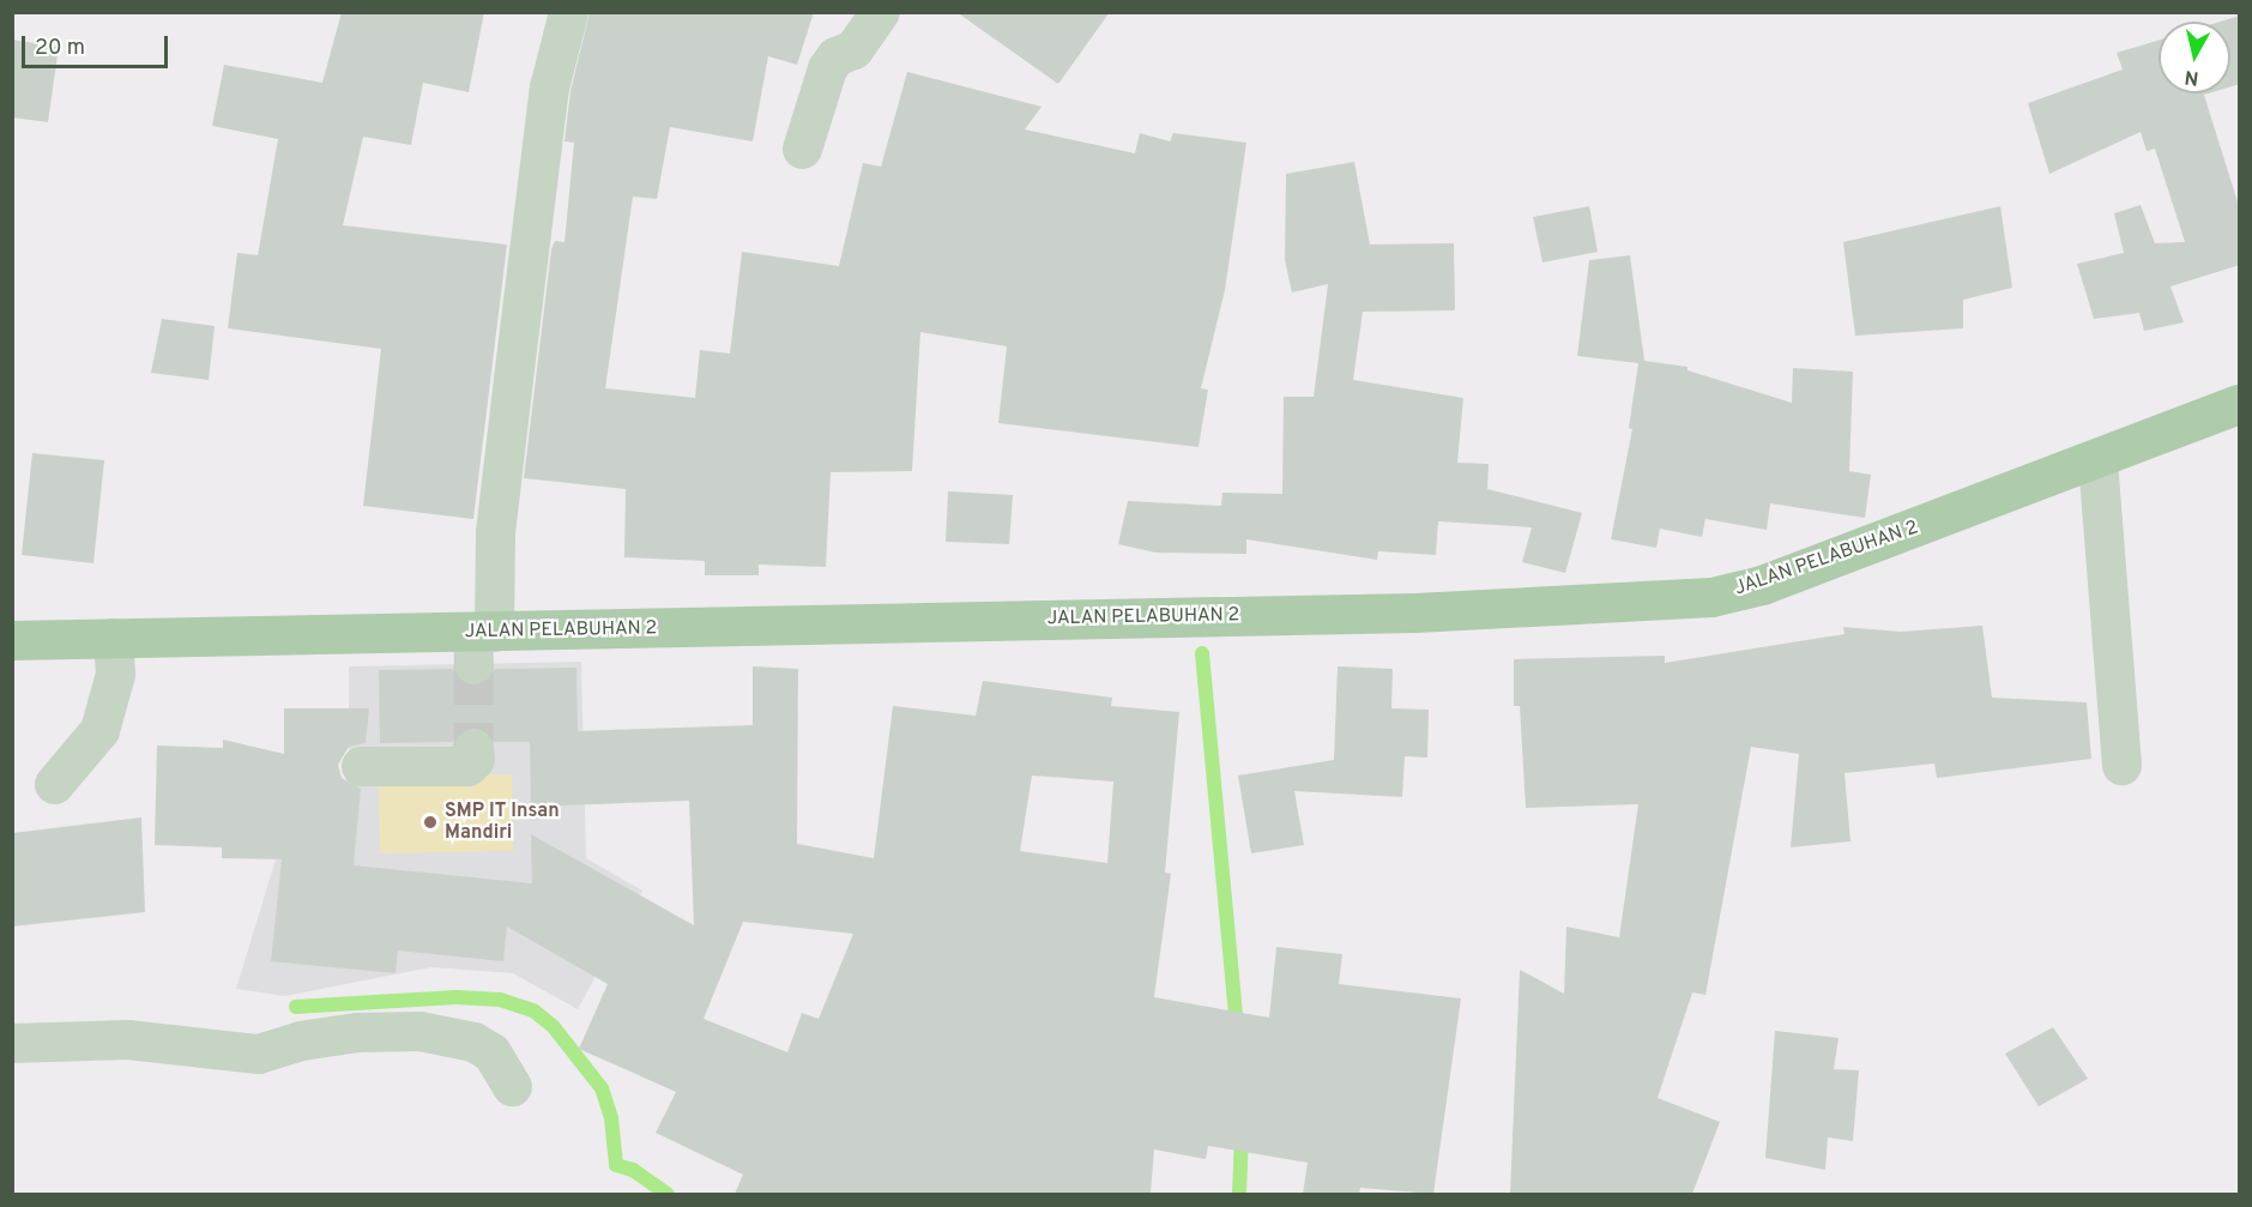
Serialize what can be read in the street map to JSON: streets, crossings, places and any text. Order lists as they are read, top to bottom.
{
  "streets": {
    "main road": ["JALAN PELABUHAN 2"]
  },
  "places": ["SMP IT Insan Mandiri"],
  "scale_bar": "20 m",
  "north": "bottom"
}
